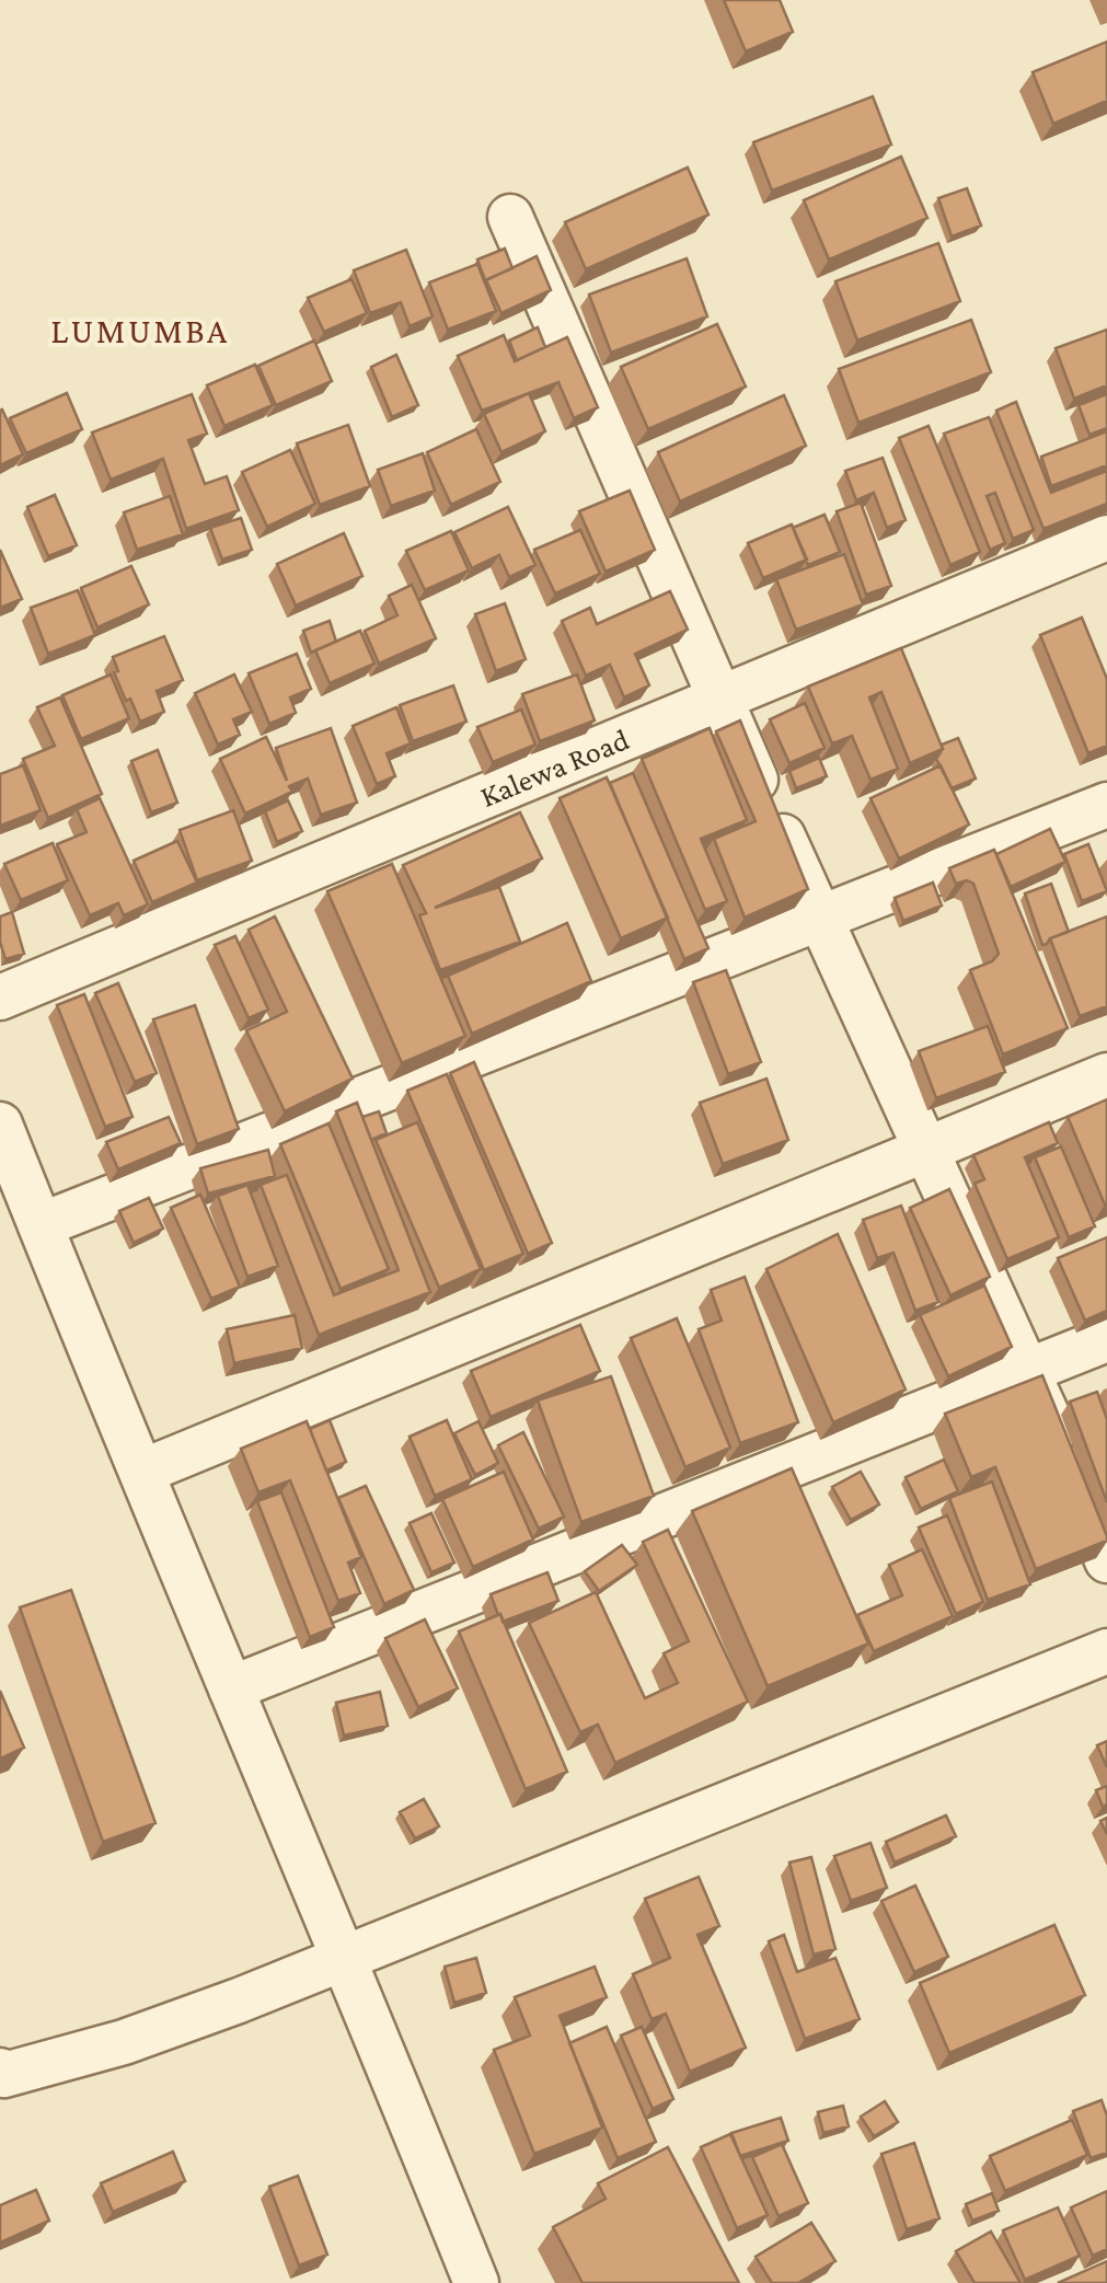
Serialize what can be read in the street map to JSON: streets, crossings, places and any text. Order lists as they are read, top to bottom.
{
  "streets": {
    "street": ["Kalewa Road"]
  },
  "districts": ["LUMUMBA"]
}
